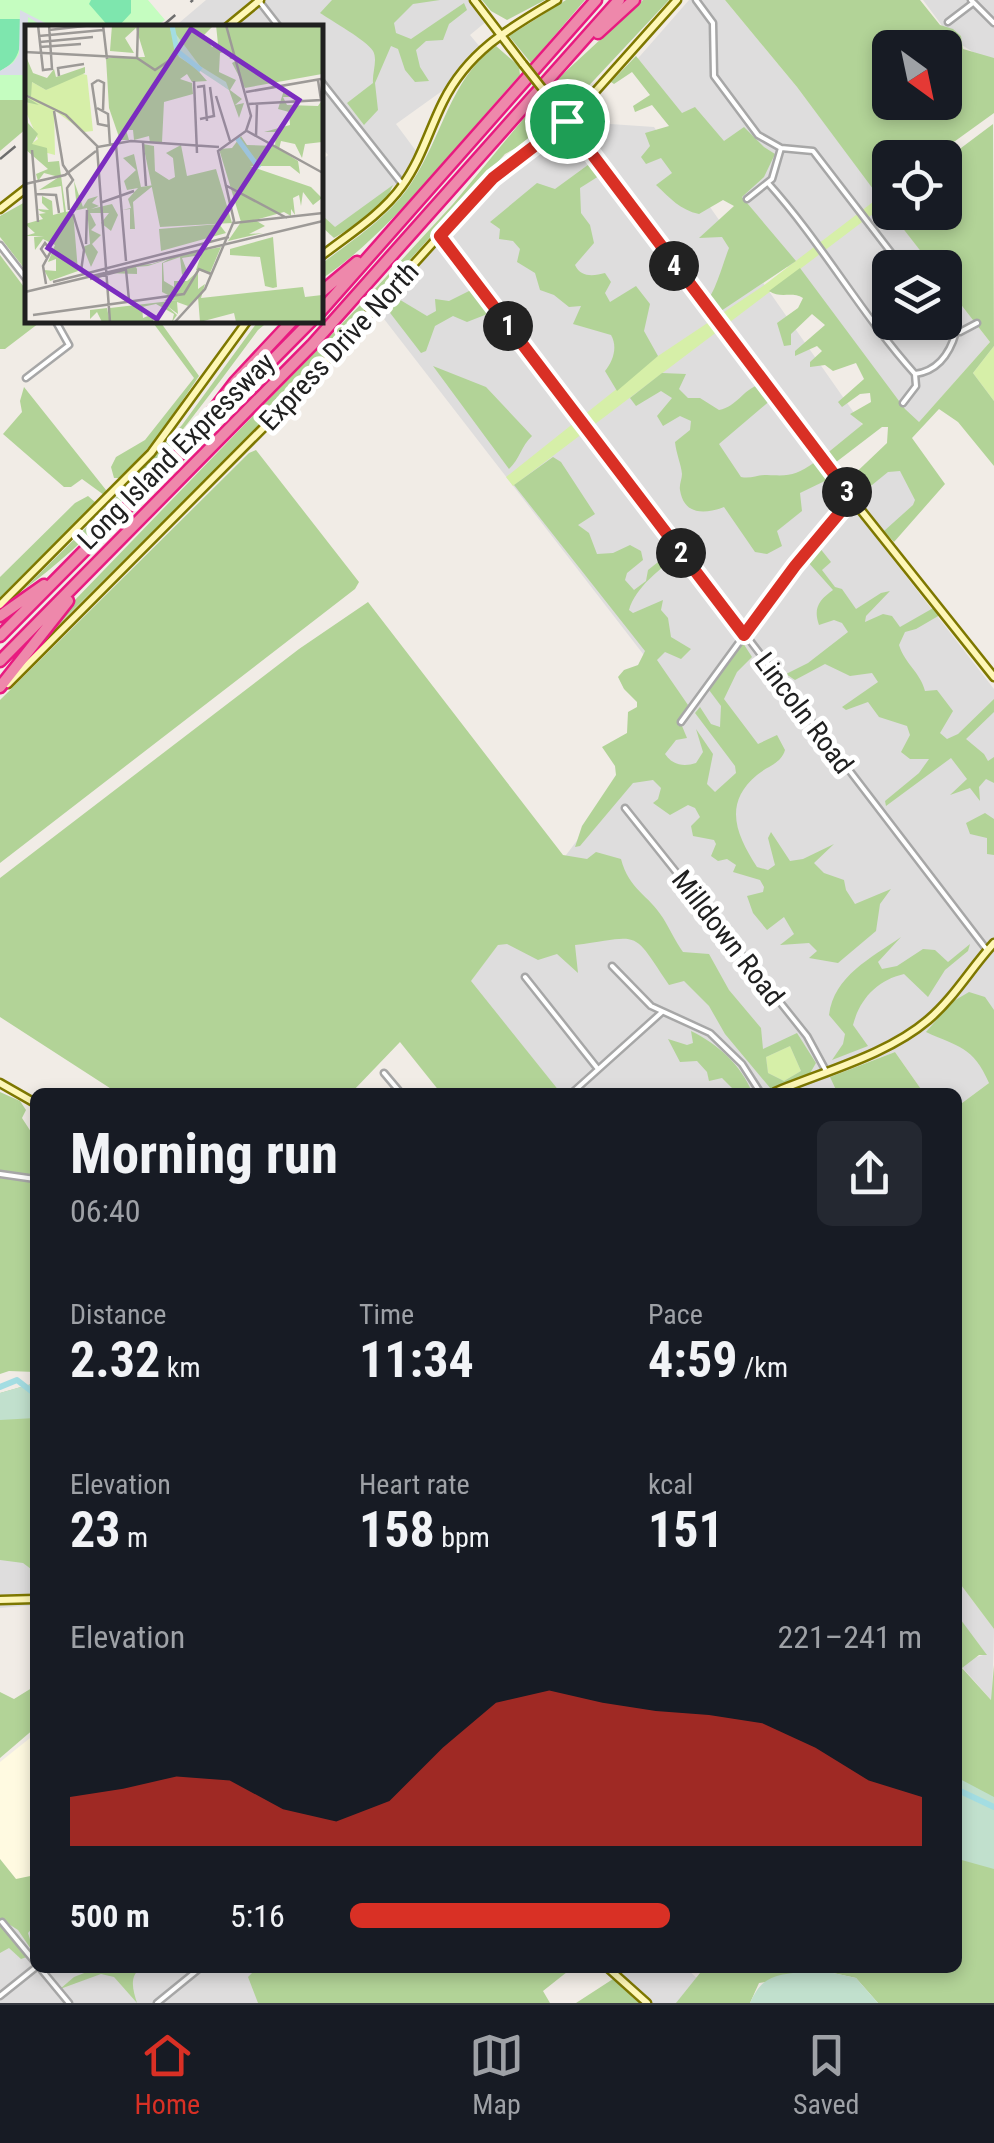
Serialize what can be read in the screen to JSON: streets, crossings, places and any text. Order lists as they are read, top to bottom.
{
  "streets": {
    "highway": ["Long Island Expressway"],
    "main road": ["Express Drive North"],
    "street": ["Lincoln Road", "Milldown Road"]
  },
  "crossings": [
    ["Express Drive North", "Lincoln Road"]
  ],
  "north": "bottom right",
  "page": {
    "pins": [
      "4",
      "1",
      "3",
      "2"
    ],
    "heading": ["Morning run", "06:40"],
    "stats": [
      ["Distance", "2.32 km"],
      ["Time", "11:34"],
      ["Pace", "4:59 /km"],
      ["Elevation", "23 m"],
      ["Heart rate", "158 bpm"],
      ["kcal", "151"]
    ],
    "chart": ["Elevation", "221–241 m"],
    "list": [
      {
        "name": "500 m",
        "note": "5:16"
      }
    ],
    "tabs": ["Home", "Map", "Saved"]
  }
}
